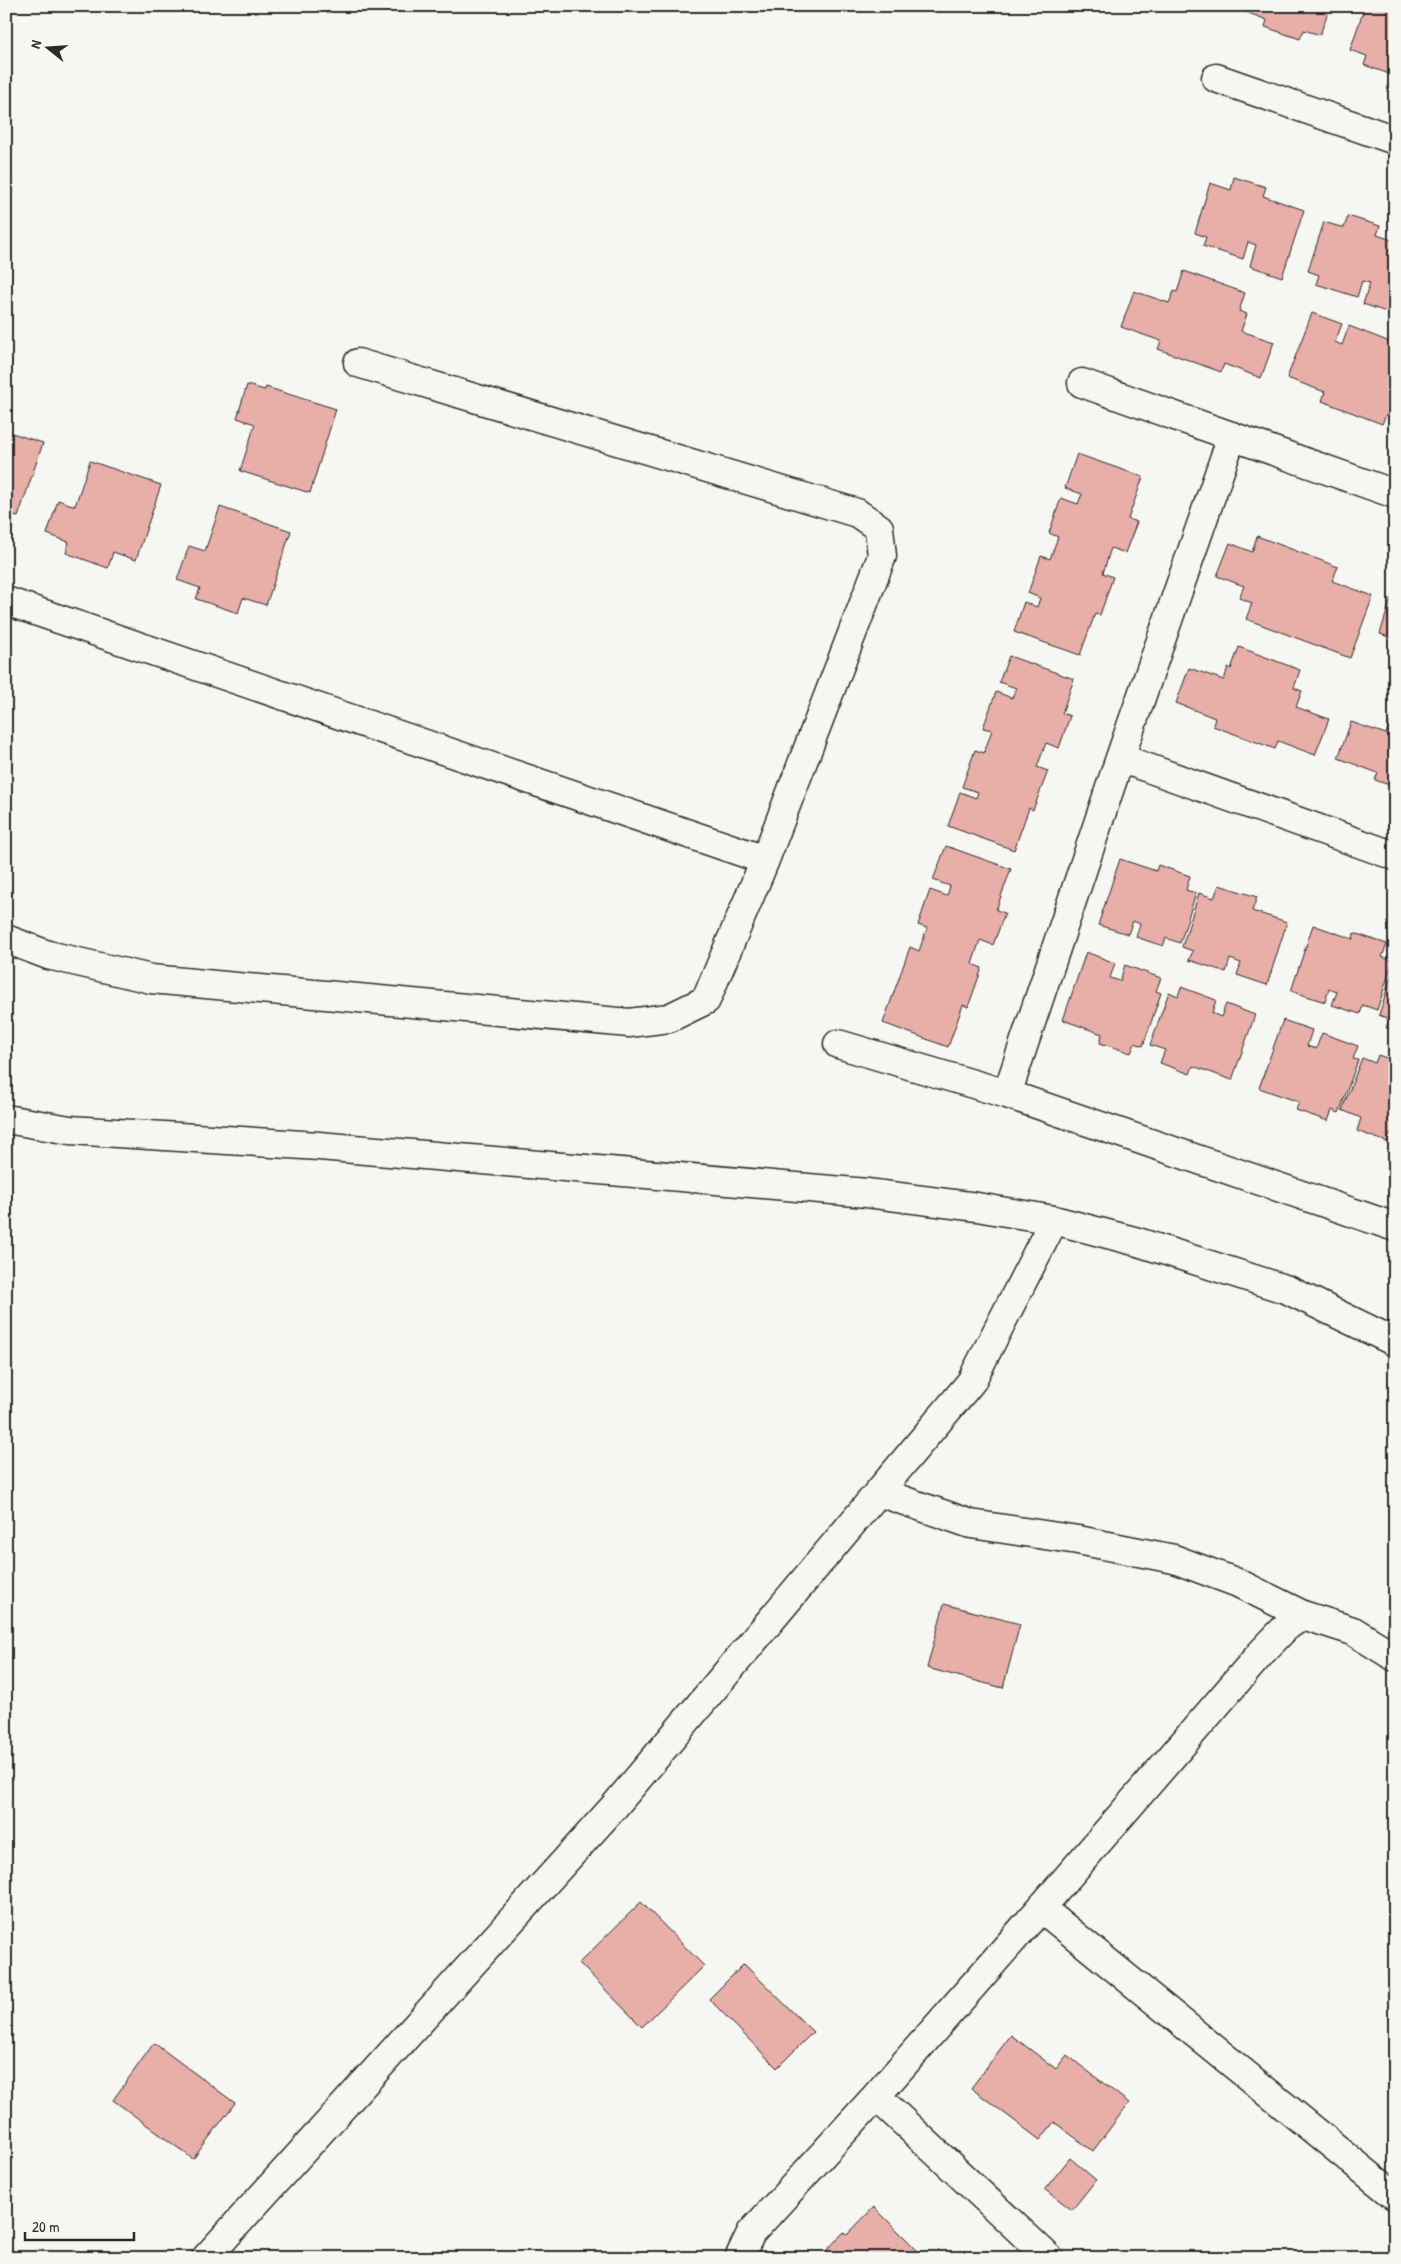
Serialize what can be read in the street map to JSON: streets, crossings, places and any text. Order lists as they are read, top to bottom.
{
  "scale_bar": "20 m",
  "north": "left"
}
